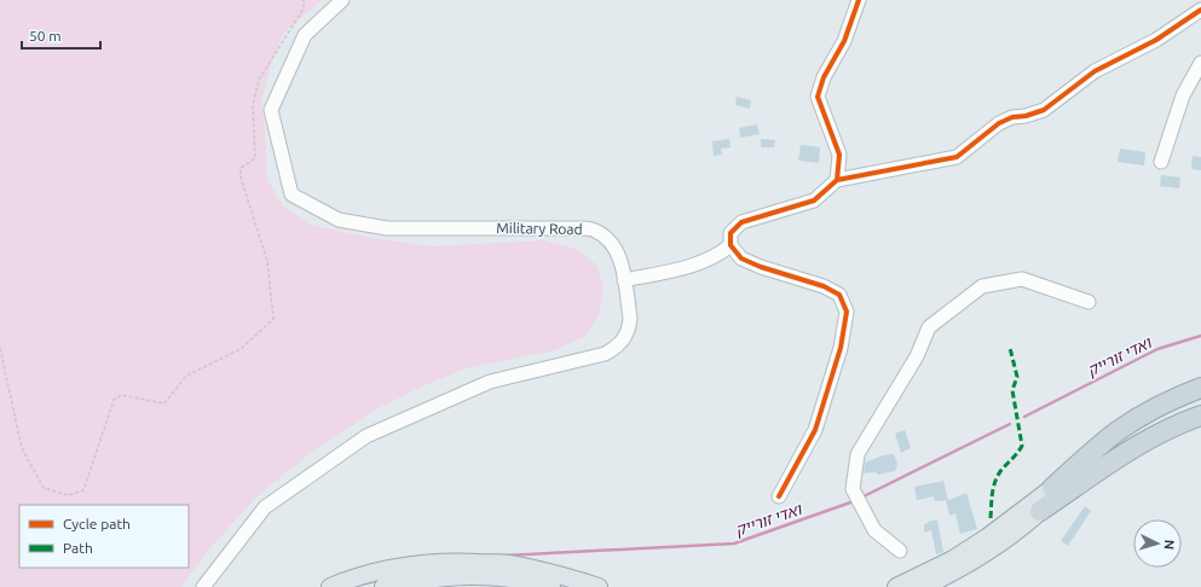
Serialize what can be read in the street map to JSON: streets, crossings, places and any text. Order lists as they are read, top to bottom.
{
  "streets": {
    "street": ["Military Road"]
  },
  "water": ["ואדי זורייק"],
  "legend": ["Cycle path", "Path"],
  "scale_bar": "50 m",
  "north": "right"
}
